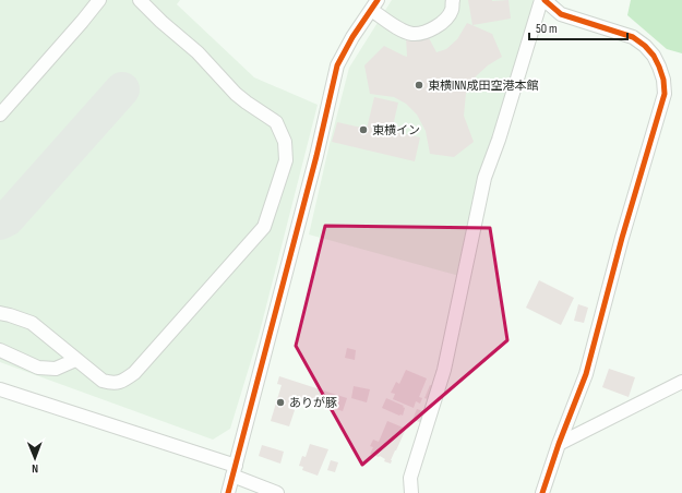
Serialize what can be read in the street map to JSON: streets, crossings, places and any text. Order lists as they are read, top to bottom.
{
  "places": ["東横INN成田空港本館", "東横イン", "ありが豚"],
  "scale_bar": "50 m",
  "north": "bottom"
}
